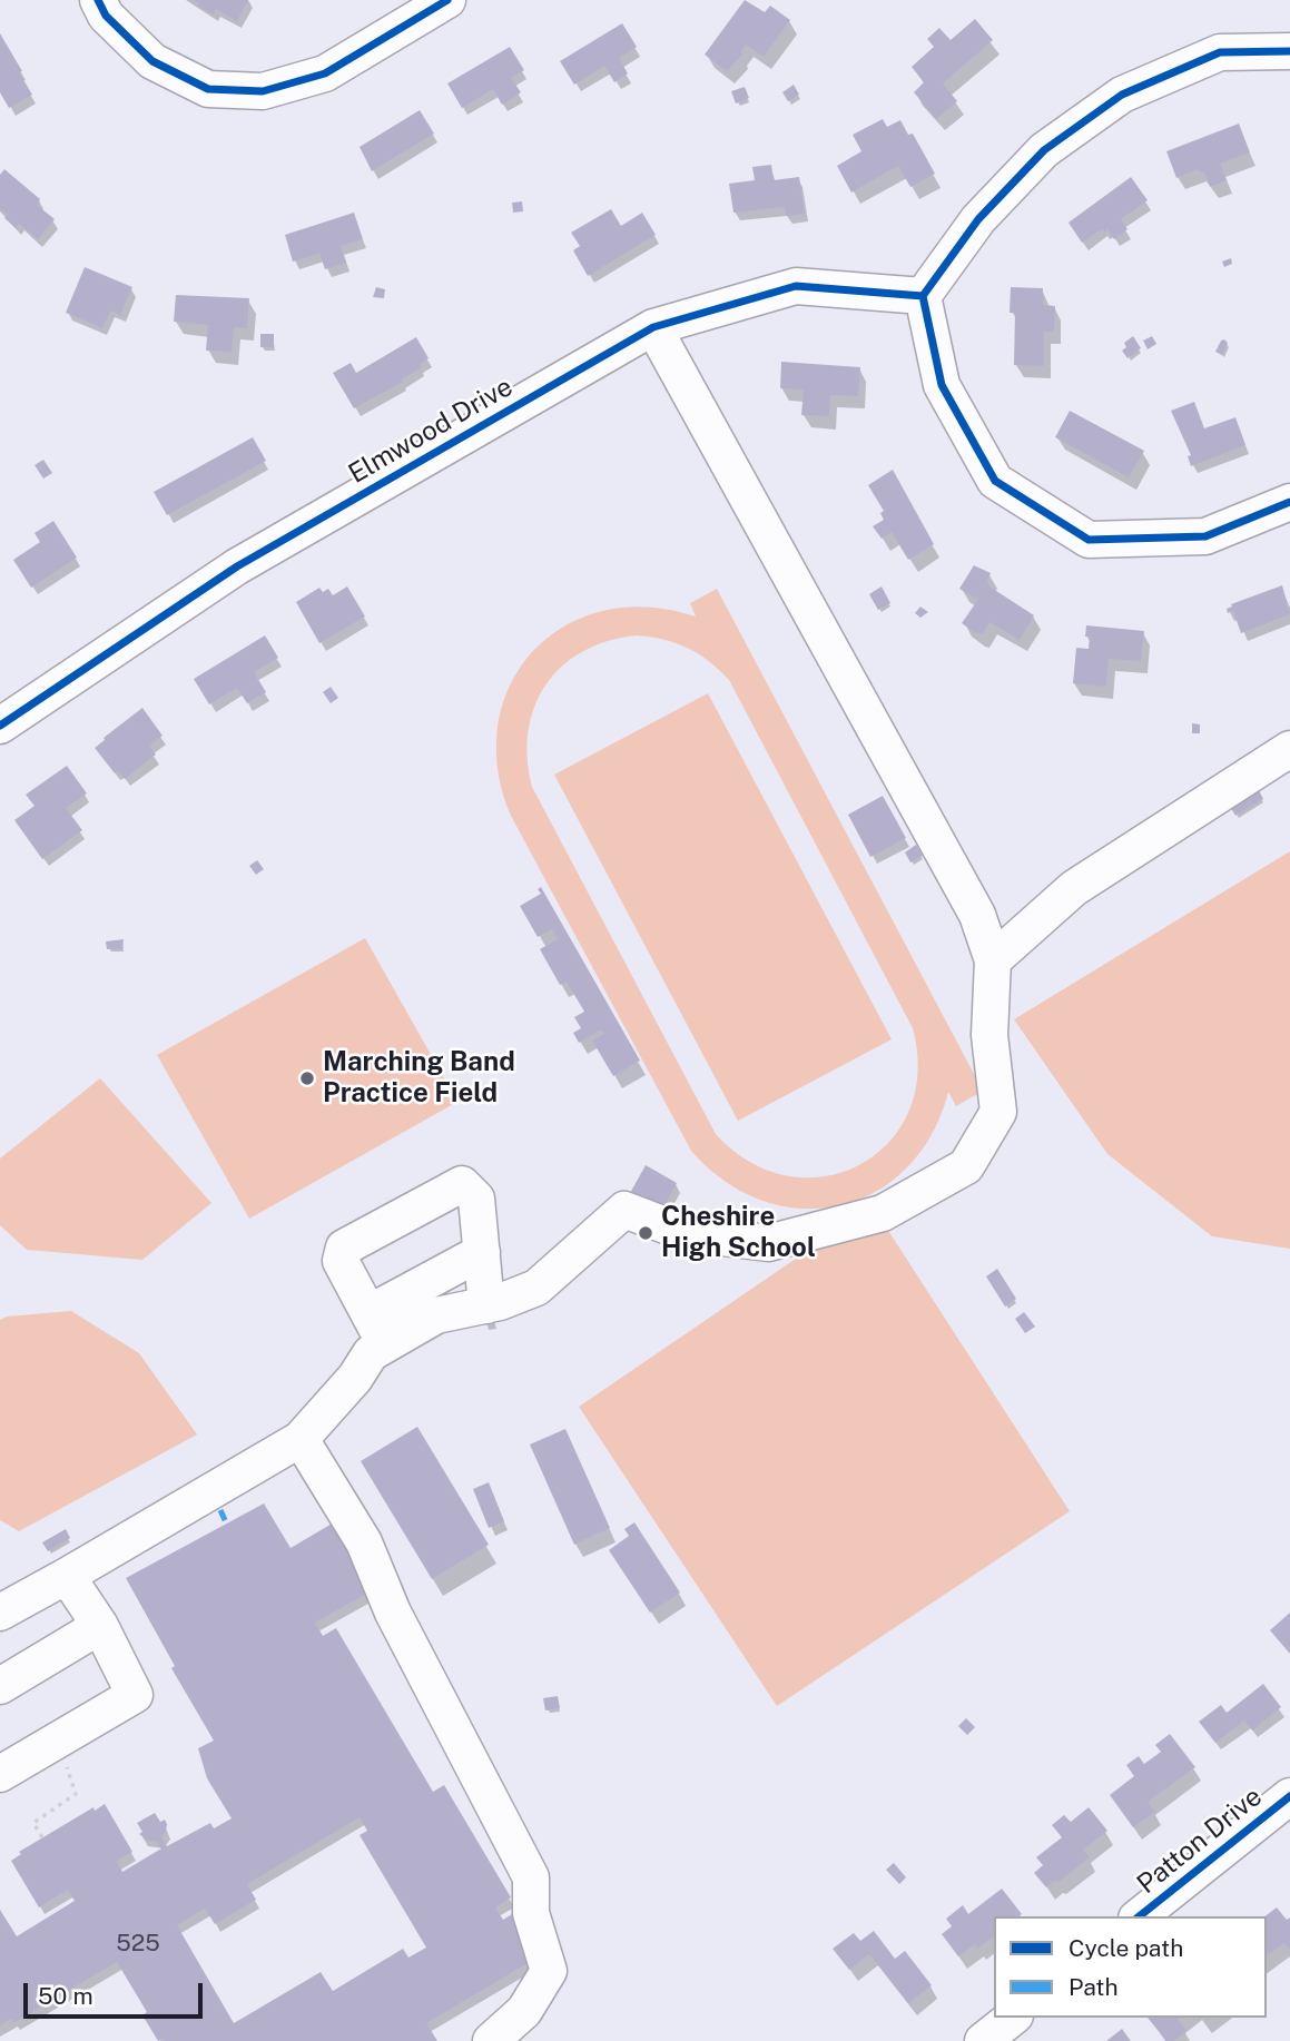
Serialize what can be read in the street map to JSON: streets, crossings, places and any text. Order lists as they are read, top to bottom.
{
  "streets": {
    "street": ["Elmwood Drive", "Patton Drive"]
  },
  "places": ["Marching Band Practice Field", "Cheshire High School"],
  "house_numbers": ["525"],
  "legend": ["Cycle path", "Path"],
  "scale_bar": "50 m"
}
